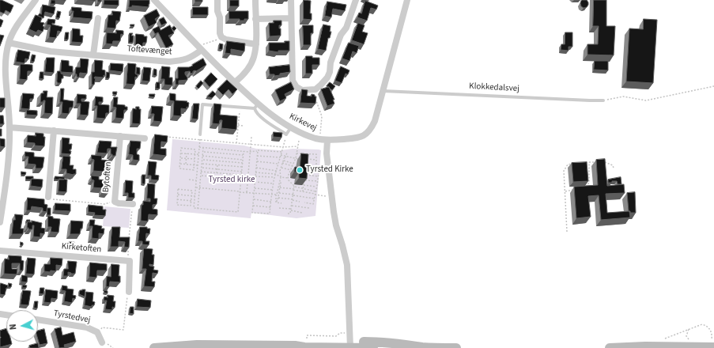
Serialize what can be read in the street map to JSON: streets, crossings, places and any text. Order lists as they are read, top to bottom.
{
  "streets": {
    "street": [
      "Toftevænget",
      "Kirkevej",
      "Bytoften",
      "Kirketoften",
      "Tyrstedvej"
    ],
    "lane": ["Klokkedalsvej"]
  },
  "crossings": [
    ["Toftevænget", "Kirkevej"]
  ],
  "parks": ["Tyrsted kirke"],
  "places": ["Tyrsted Kirke"],
  "north": "left"
}
